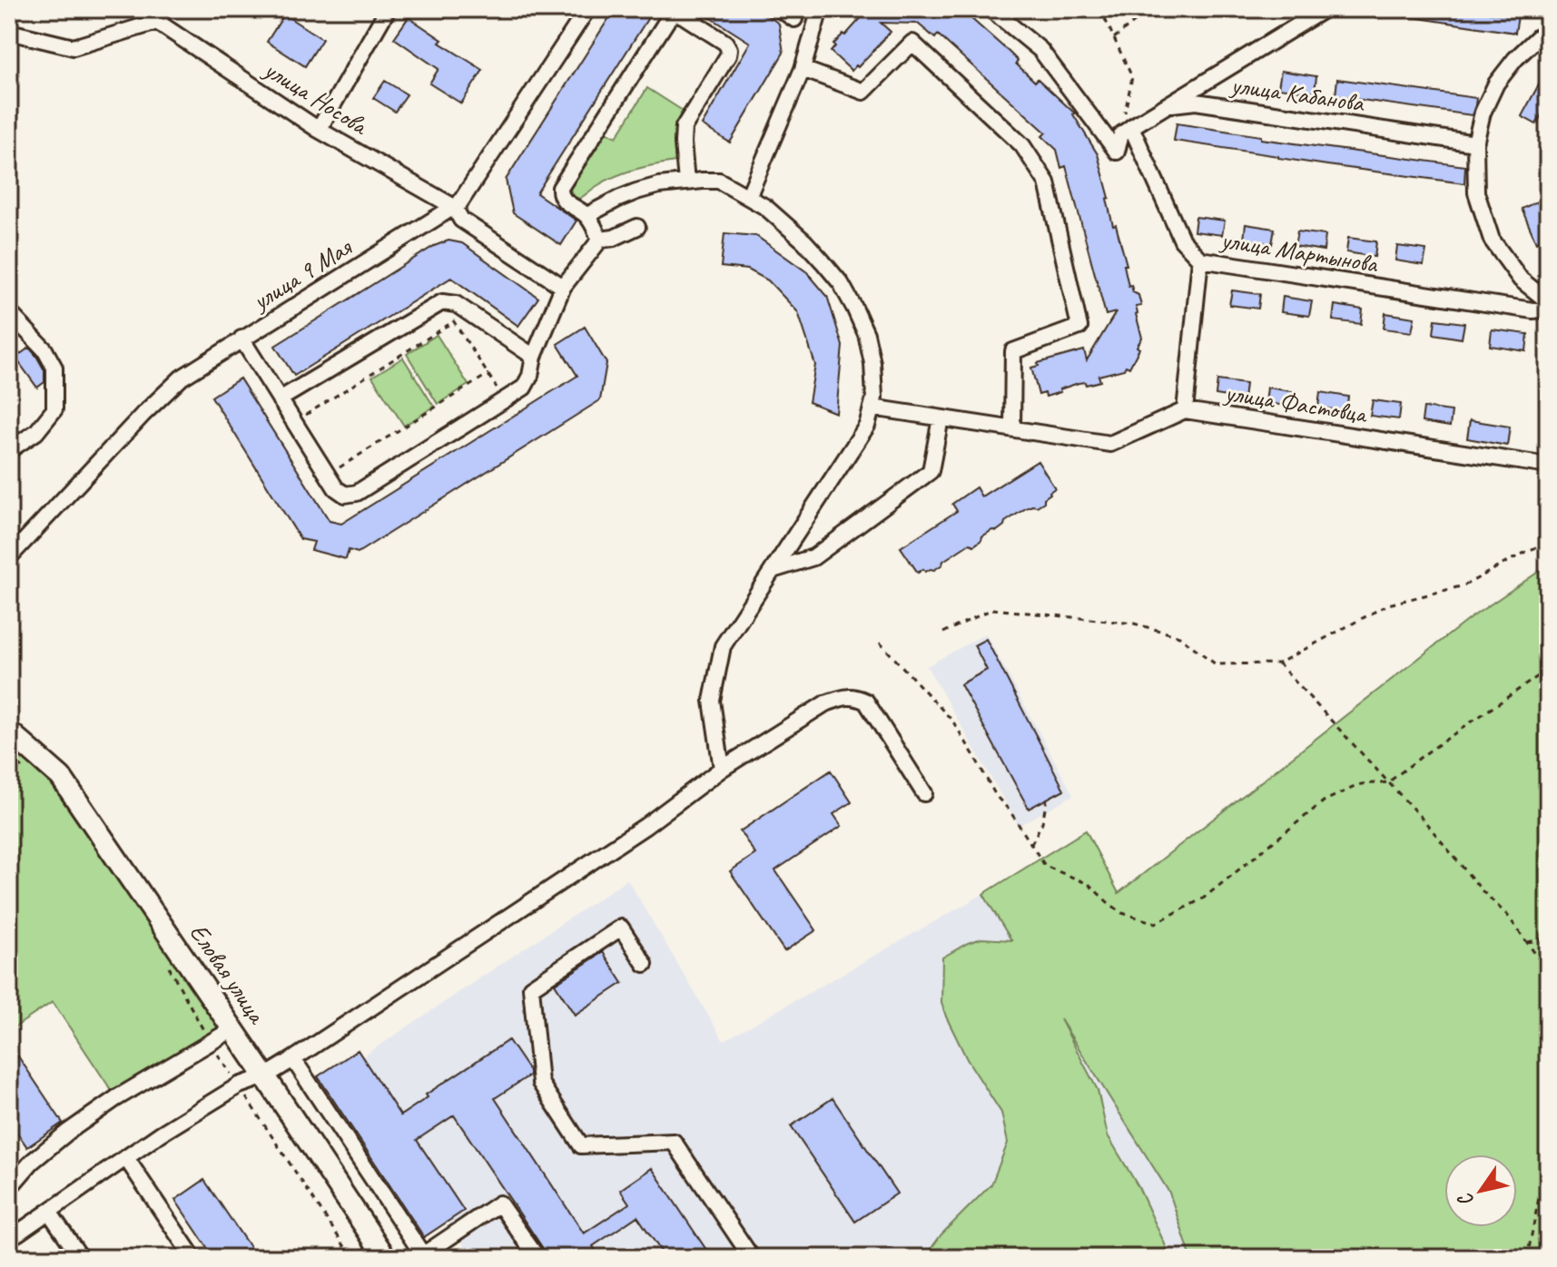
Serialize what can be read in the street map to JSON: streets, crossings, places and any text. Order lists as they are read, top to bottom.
{
  "streets": {
    "main road": ["Еловая улица"],
    "street": [
      "улица Кабанова",
      "улица Носова",
      "улица Мартынова",
      "улица 9 Мая",
      "улица Фастовца"
    ]
  },
  "crossings": [
    ["улица Кабанова", "улица Мартынова"],
    ["улица Носова", "улица 9 Мая"],
    ["улица Мартынова", "улица Фастовца"]
  ],
  "north": "bottom left"
}
